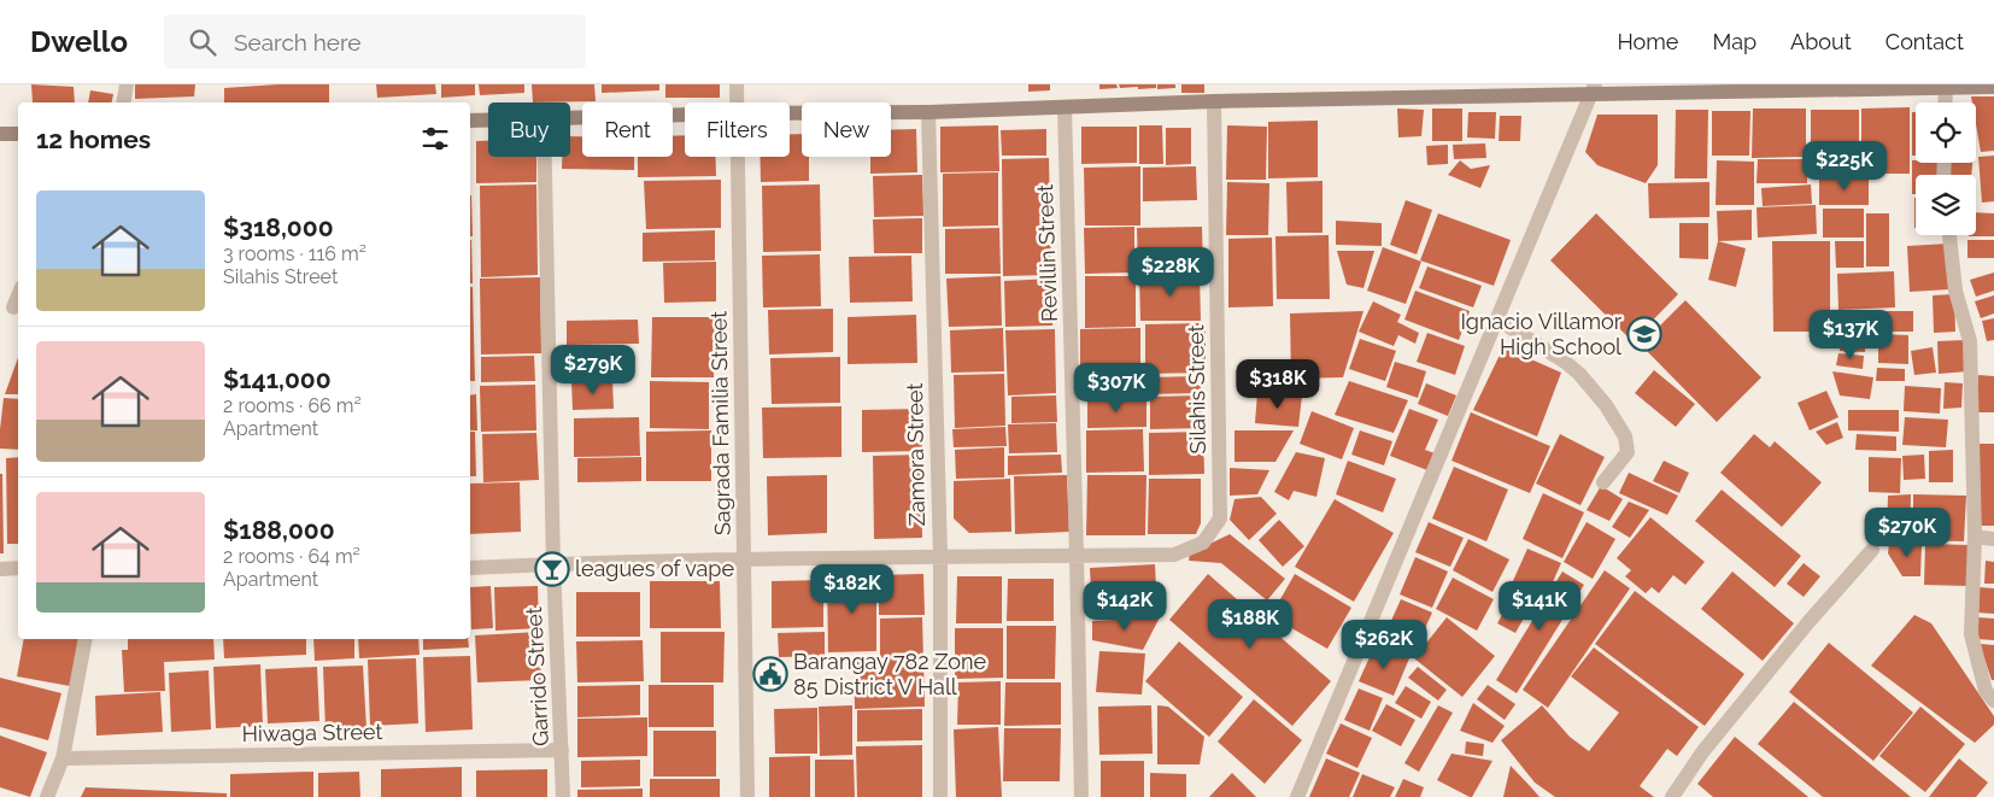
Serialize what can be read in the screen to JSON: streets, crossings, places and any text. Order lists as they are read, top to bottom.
{
  "streets": {
    "street": [
      "Revillin Street",
      "Silahis Street",
      "Sagrada Familia Street",
      "Zamora Street",
      "Garrido Street",
      "Hiwaga Street"
    ]
  },
  "crossings": [
    ["Revillin Street", "Silahis Street"],
    ["Silahis Street", "Sagrada Familia Street"],
    ["Silahis Street", "Zamora Street"],
    ["Silahis Street", "Garrido Street"],
    ["Garrido Street", "Hiwaga Street"]
  ],
  "places": {
    "school or university": ["Ignacio Villamor High School"],
    "bar": ["leagues of vape"],
    "public building": ["Barangay 782 Zone 85 District V Hall"]
  },
  "page": {
    "header": "Dwello",
    "search": "Search here",
    "nav": [
      "Home",
      "Map",
      "About",
      "Contact"
    ],
    "chip": [
      "Buy",
      "Rent",
      "Filters",
      "New"
    ],
    "heading": "12 homes",
    "price": [
      "$225K",
      "$228K",
      "$137K",
      "$279K",
      "$318K",
      "$307K",
      "$270K",
      "$182K",
      "$142K",
      "$141K",
      "$188K",
      "$262K"
    ],
    "list": [
      {
        "name": "$318,000",
        "note": "3 rooms · 116 m² · Silahis Street"
      },
      {
        "name": "$141,000",
        "note": "2 rooms · 66 m² · Apartment"
      },
      {
        "name": "$188,000",
        "note": "2 rooms · 64 m² · Apartment"
      }
    ]
  }
}
